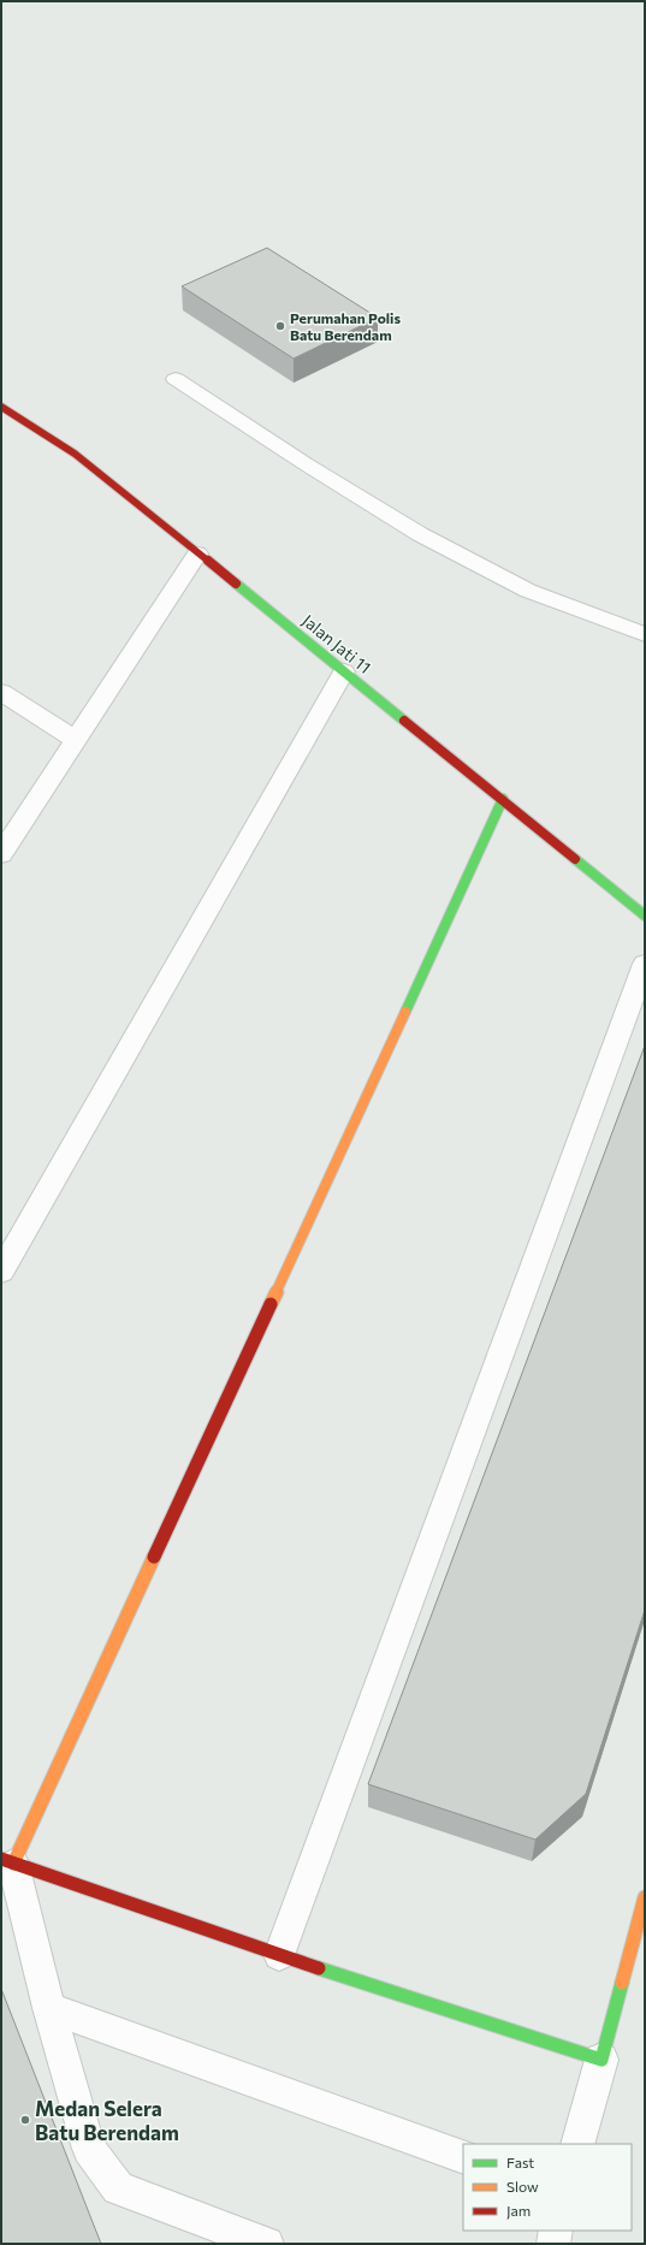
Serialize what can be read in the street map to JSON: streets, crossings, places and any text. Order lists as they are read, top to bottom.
{
  "streets": {
    "street": ["Jalan Jati 11"]
  },
  "places": ["Perumahan Polis Batu Berendam", "Medan Selera Batu Berendam"],
  "legend": ["Fast", "Slow", "Jam"]
}
